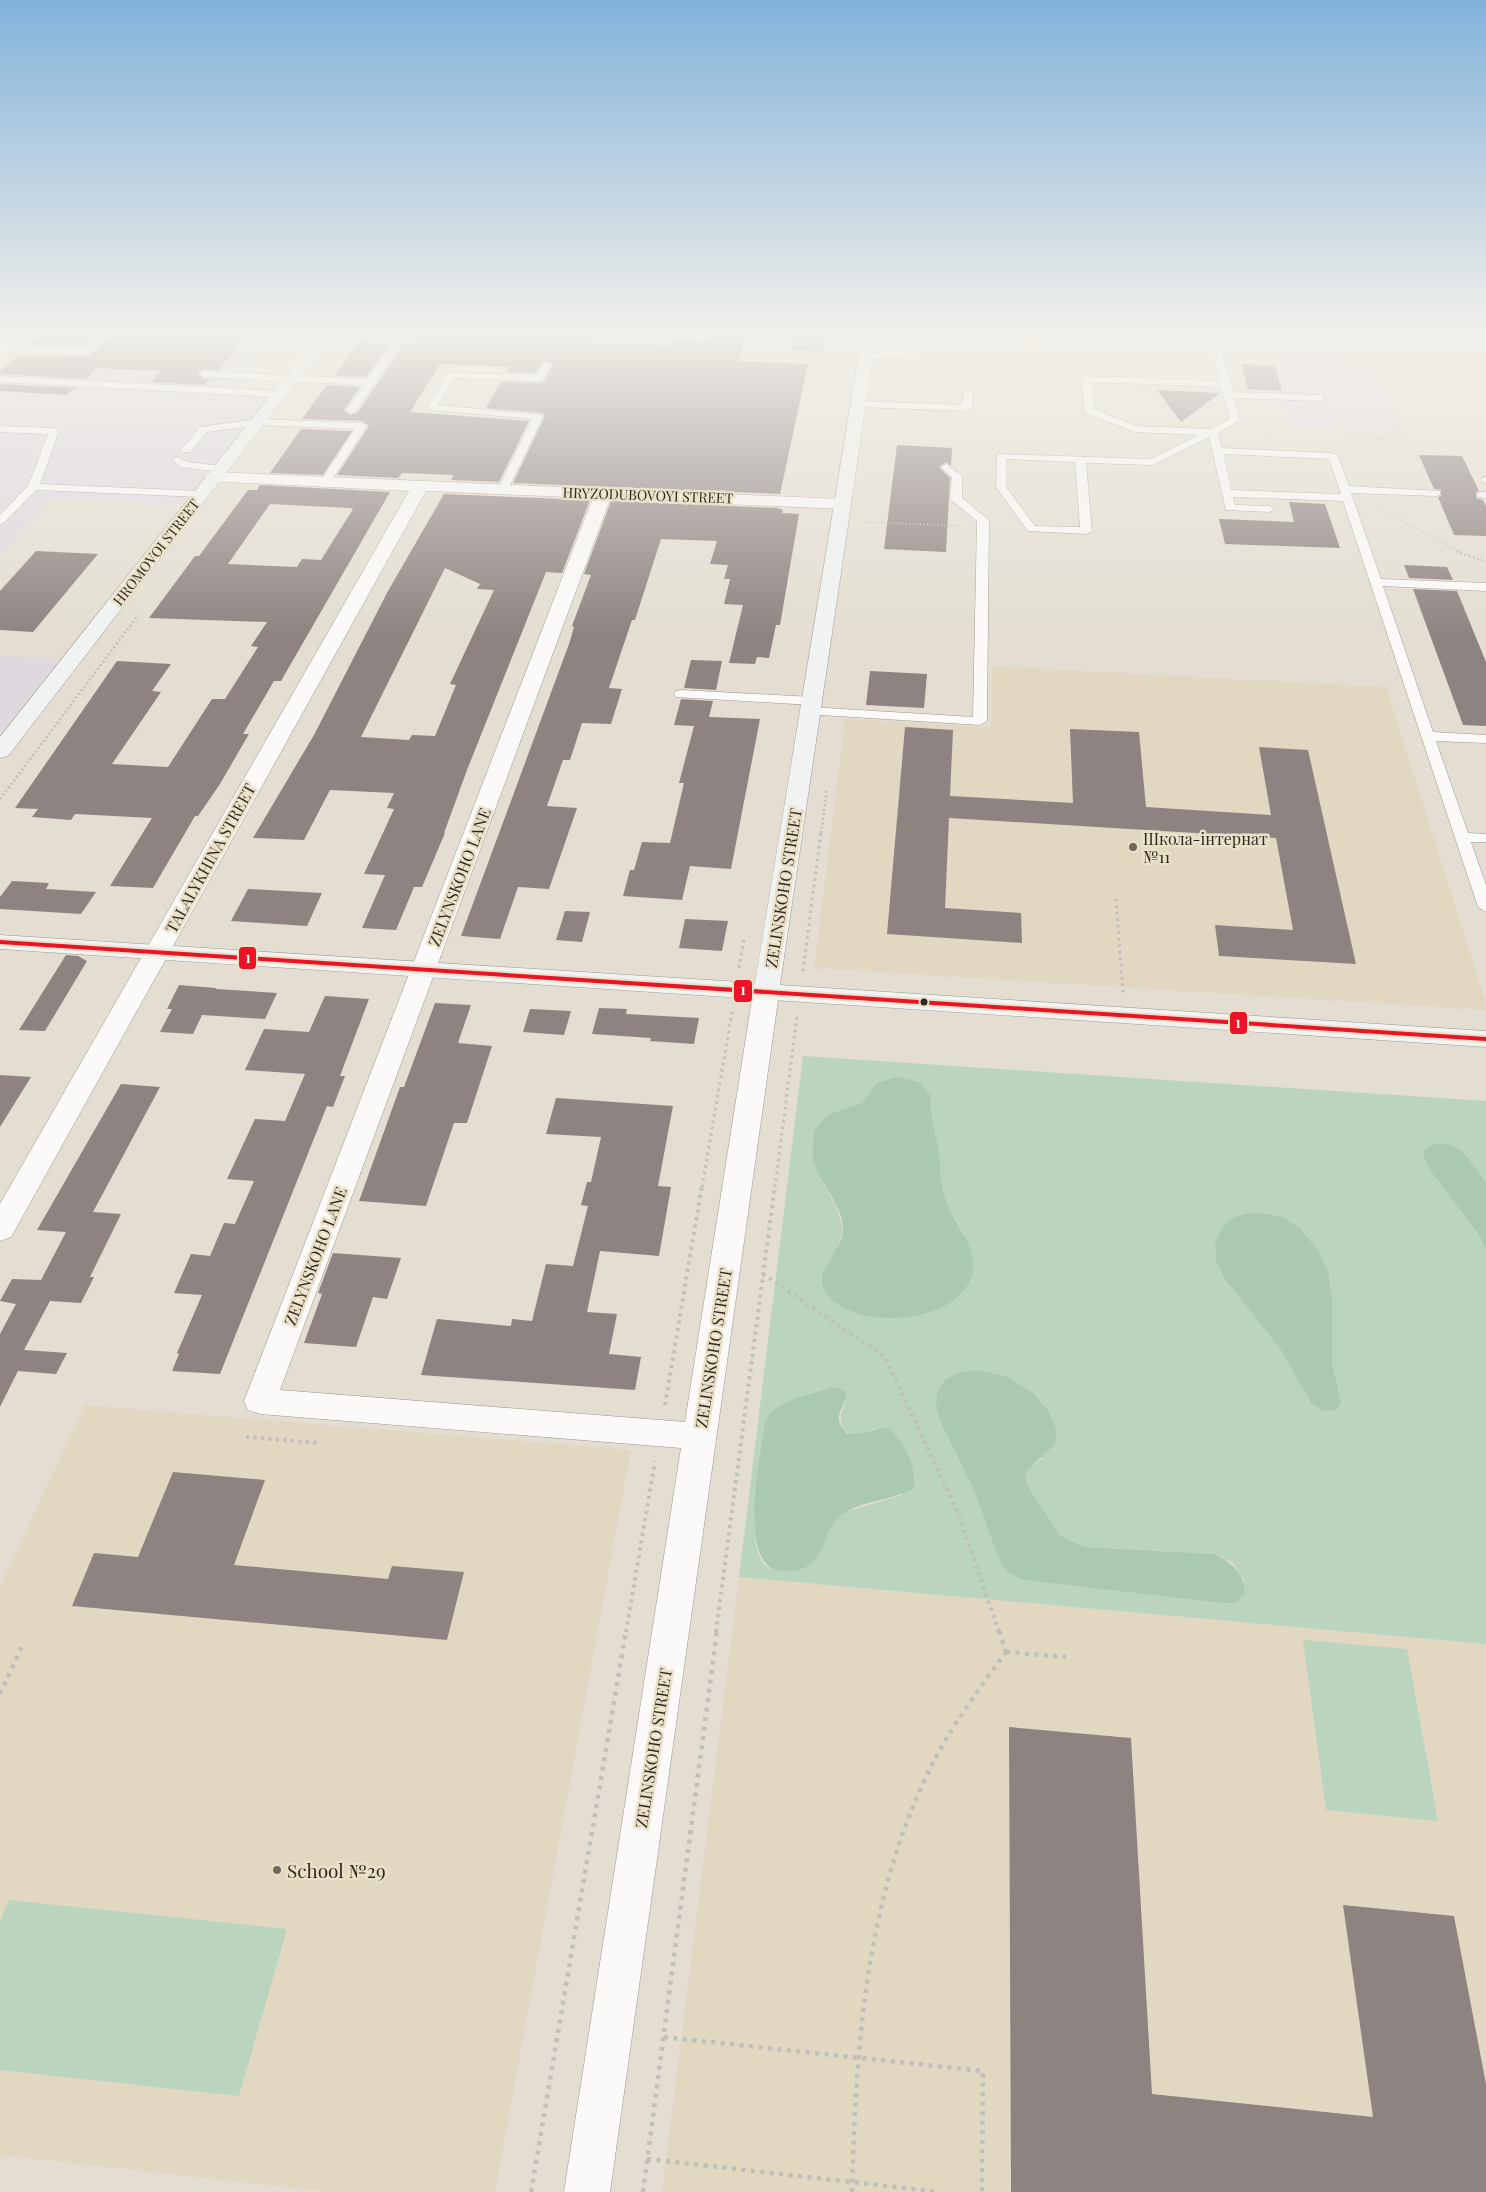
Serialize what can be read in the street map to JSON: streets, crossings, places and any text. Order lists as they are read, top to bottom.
{
  "streets": {
    "street": [
      "HRYZODUBOVOYI STREET",
      "HROMOVOI STREET",
      "TALALYKHINA STREET",
      "ZELYNSKOHO LANE",
      "ZELINSKOHO STREET"
    ]
  },
  "crossings": [
    ["HRYZODUBOVOYI STREET", "HROMOVOI STREET"],
    ["HRYZODUBOVOYI STREET", "TALALYKHINA STREET"],
    ["HRYZODUBOVOYI STREET", "ZELYNSKOHO LANE"],
    ["HRYZODUBOVOYI STREET", "ZELINSKOHO STREET"]
  ],
  "places": ["Школа-інтернат №11", "School №29"],
  "lines": ["transit line 1"]
}
